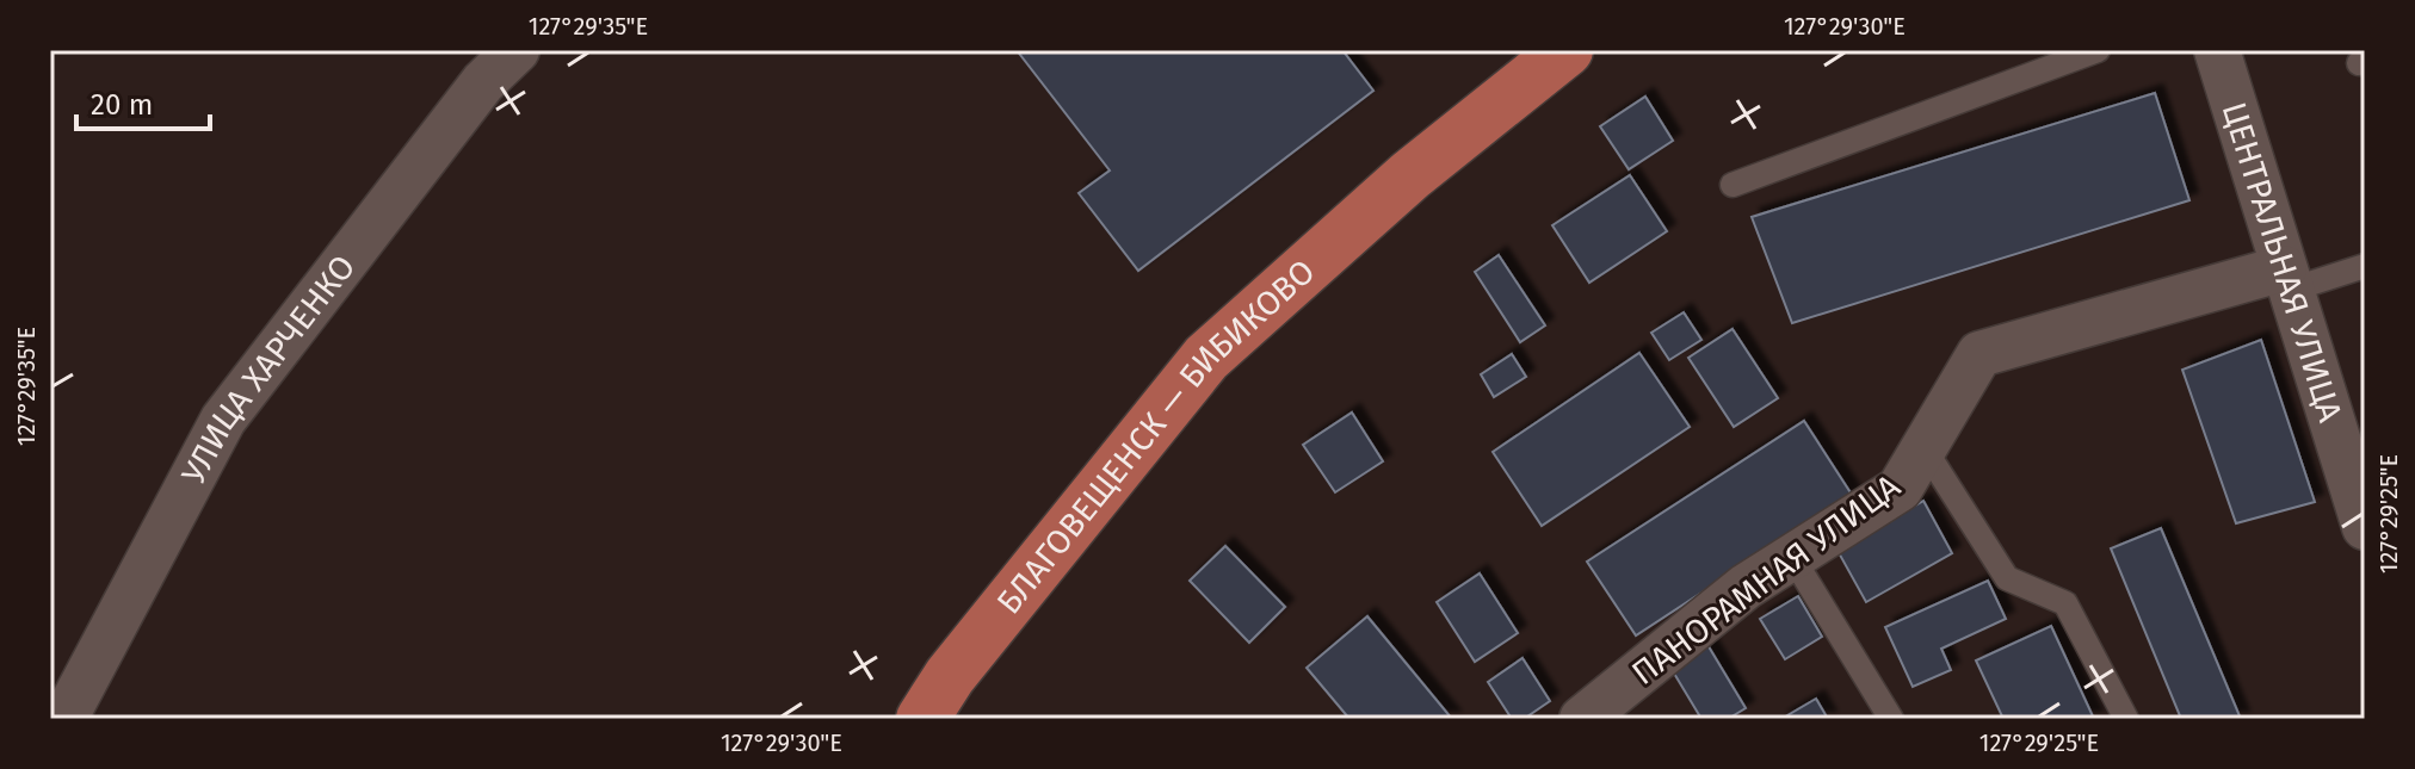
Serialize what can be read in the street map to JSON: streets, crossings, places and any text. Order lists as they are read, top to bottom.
{
  "streets": {
    "main road": ["БЛАГОВЕЩЕНСК — БИБИКОВО"],
    "street": ["ЦЕНТРАЛЬНАЯ УЛИЦА", "УЛИЦА ХАРЧЕНКО", "ПАНОРАМНАЯ УЛИЦА"]
  },
  "crossings": [
    ["ЦЕНТРАЛЬНАЯ УЛИЦА", "ПАНОРАМНАЯ УЛИЦА"]
  ],
  "scale_bar": "20 m",
  "coordinates": ["127°29'35\"E", "127°29'30\"E", "127°29'25\"E"]
}
